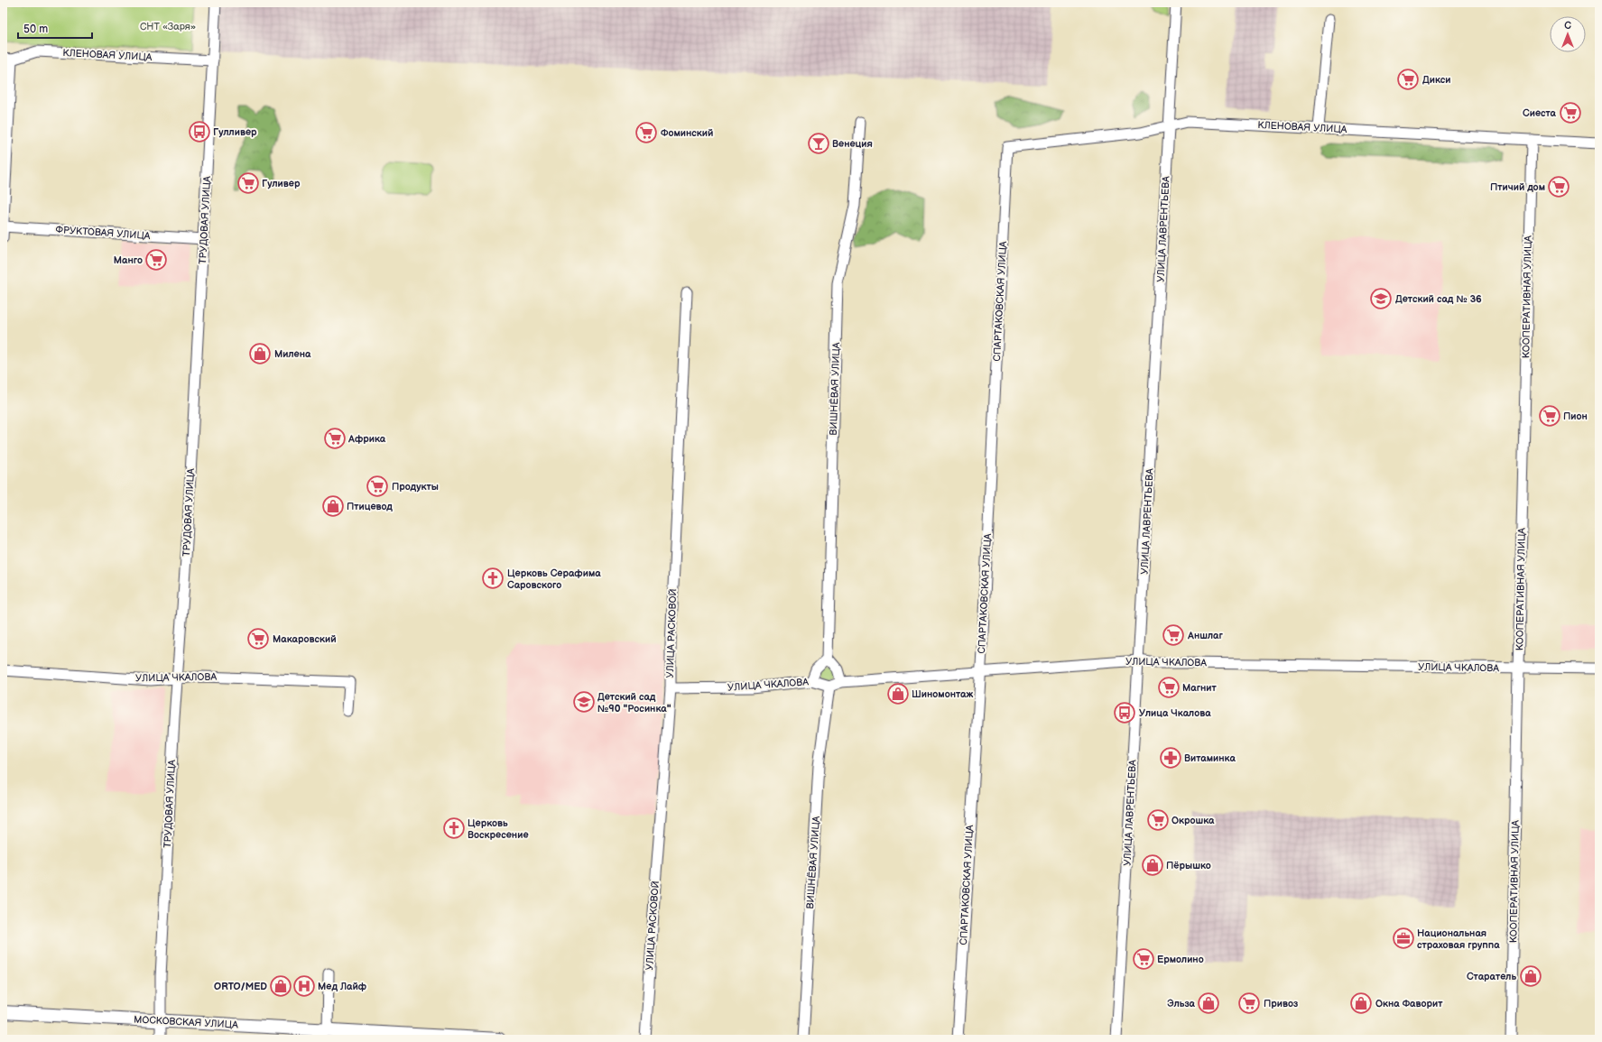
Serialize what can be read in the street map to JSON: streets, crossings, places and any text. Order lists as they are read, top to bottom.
{
  "streets": {
    "main road": ["МОСКОВСКАЯ УЛИЦА"],
    "street": [
      "КЛЕНОВАЯ УЛИЦА",
      "ТРУДОВАЯ УЛИЦА",
      "УЛИЦА ЛАВРЕНТЬЕВА",
      "ФРУКТОВАЯ УЛИЦА",
      "КООПЕРАТИВНАЯ УЛИЦА",
      "СПАРТАКОВСКАЯ УЛИЦА",
      "ВИШНЁВАЯ УЛИЦА",
      "УЛИЦА РАСКОВОЙ",
      "УЛИЦА ЧКАЛОВА"
    ]
  },
  "crossings": [
    ["КЛЕНОВАЯ УЛИЦА", "ТРУДОВАЯ УЛИЦА"],
    ["КЛЕНОВАЯ УЛИЦА", "УЛИЦА ЛАВРЕНТЬЕВА"],
    ["КЛЕНОВАЯ УЛИЦА", "КООПЕРАТИВНАЯ УЛИЦА"],
    ["КЛЕНОВАЯ УЛИЦА", "СПАРТАКОВСКАЯ УЛИЦА"],
    ["ТРУДОВАЯ УЛИЦА", "ФРУКТОВАЯ УЛИЦА"],
    ["ТРУДОВАЯ УЛИЦА", "УЛИЦА ЧКАЛОВА"],
    ["ТРУДОВАЯ УЛИЦА", "МОСКОВСКАЯ УЛИЦА"],
    ["УЛИЦА ЛАВРЕНТЬЕВА", "УЛИЦА ЧКАЛОВА"],
    ["КООПЕРАТИВНАЯ УЛИЦА", "УЛИЦА ЧКАЛОВА"],
    ["СПАРТАКОВСКАЯ УЛИЦА", "УЛИЦА ЧКАЛОВА"],
    ["ВИШНЁВАЯ УЛИЦА", "УЛИЦА ЧКАЛОВА"],
    ["УЛИЦА РАСКОВОЙ", "УЛИЦА ЧКАЛОВА"]
  ],
  "parks": ["СНТ «Заря»"],
  "places": {
    "supermarket": [
      "Дикси",
      "Сиеста",
      "Фоминский",
      "Гуливер",
      "Птичий дом",
      "Манго",
      "Пион",
      "Африка",
      "Продукты",
      "Аншлаг",
      "Макаровский",
      "Магнит",
      "Окрошка",
      "Ермолино",
      "Привоз"
    ],
    "bus stop": ["Гулливер", "Улица Чкалова"],
    "bar": ["Венеция"],
    "school or university": ["Детский сад № 36", "Детский сад №90 \"Росинка\""],
    "shop": [
      "Милена",
      "Птицевод",
      "Шиномонтаж",
      "Пёрышко",
      "Старатель",
      "ORTO/MED",
      "Эльза",
      "Окна Фаворит"
    ],
    "church": ["Церковь Серафима Саровского", "Церковь Воскресение"],
    "pharmacy": ["Витаминка"],
    "office": ["Национальная страховая группа"],
    "hospital": ["Мед Лайф"]
  },
  "scale_bar": "50 m",
  "north": "top"
}
